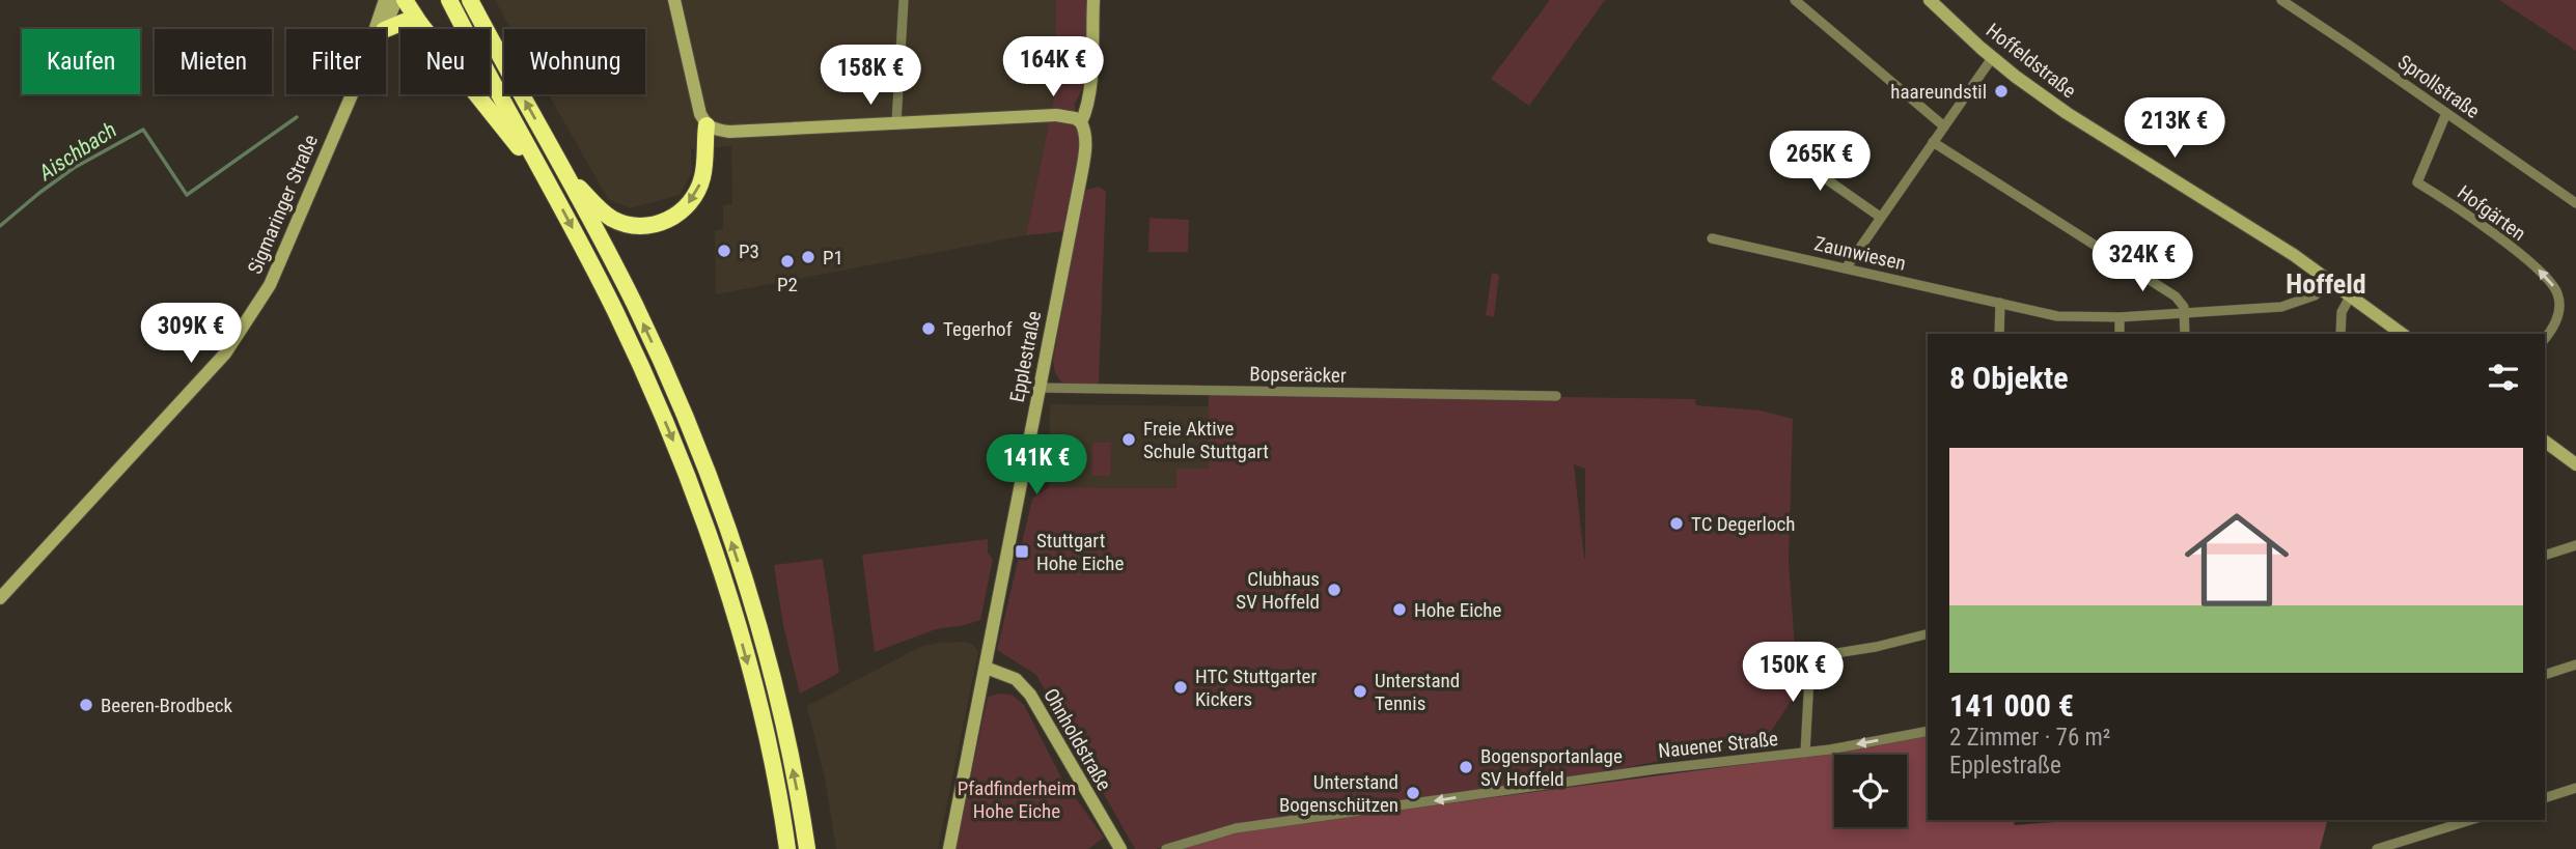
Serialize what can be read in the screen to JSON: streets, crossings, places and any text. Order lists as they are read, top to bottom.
{
  "streets": {
    "main road": [
      "Hoffeldstraße",
      "Sigmaringer Straße",
      "Epplestraße",
      "Ohnholdstraße"
    ],
    "street": [
      "Sprollstraße",
      "Hofgärten",
      "Zaunwiesen",
      "Bopseräcker",
      "Nauener Straße"
    ]
  },
  "crossings": [
    ["Hoffeldstraße", "Zaunwiesen"],
    ["Sprollstraße", "Hofgärten"],
    ["Epplestraße", "Bopseräcker"],
    ["Epplestraße", "Ohnholdstraße"]
  ],
  "one_way": ["Hofgärten", "Nauener Straße"],
  "districts": ["Hoffeld"],
  "water": ["Aischbach"],
  "parks": ["Pfadfinderheim Hohe Eiche"],
  "places": {
    "other": [
      "haareundstil",
      "P3",
      "P1",
      "P2",
      "Tegerhof",
      "Freie Aktive Schule Stuttgart",
      "TC Degerloch",
      "Clubhaus SV Hoffeld",
      "Hohe Eiche",
      "HTC Stuttgarter Kickers",
      "Unterstand Tennis",
      "Beeren-Brodbeck",
      "Bogensportanlage SV Hoffeld",
      "Unterstand Bogenschützen"
    ],
    "transit": ["Stuttgart Hohe Eiche"]
  },
  "page": {
    "chip": [
      "Kaufen",
      "Mieten",
      "Filter",
      "Neu",
      "Wohnung"
    ],
    "price": [
      "164K €",
      "158K €",
      "213K €",
      "265K €",
      "324K €",
      "309K €",
      "141K €",
      "150K €"
    ],
    "heading": "8 Objekte",
    "list": [
      {
        "name": "141 000 €",
        "note": "2 Zimmer · 76 m² · Epplestraße"
      }
    ]
  }
}
